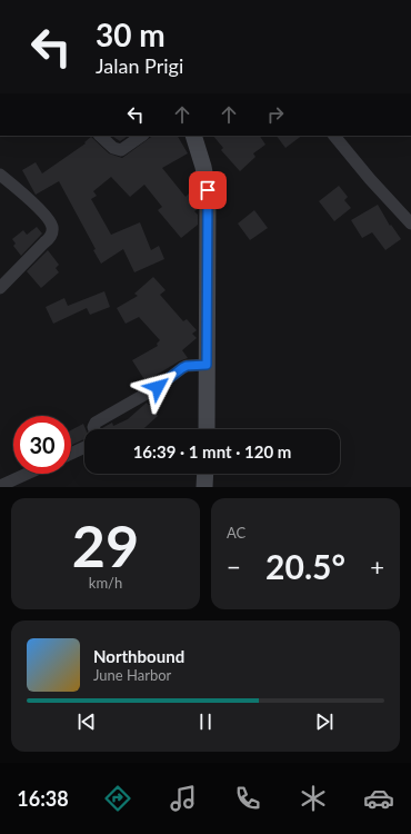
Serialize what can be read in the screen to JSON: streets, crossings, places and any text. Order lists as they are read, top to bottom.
{
  "page": {
    "turn": ["30 m", "Jalan Prigi"],
    "limit": "30",
    "trip": "16:39 · 1 mnt · 120 m",
    "tile": [
      ["29", "km/h"],
      "AC"
    ],
    "heat": ["−", "20.5°", "+"],
    "song": ["Northbound", "June Harbor"],
    "tabs": "16:38"
  }
}
